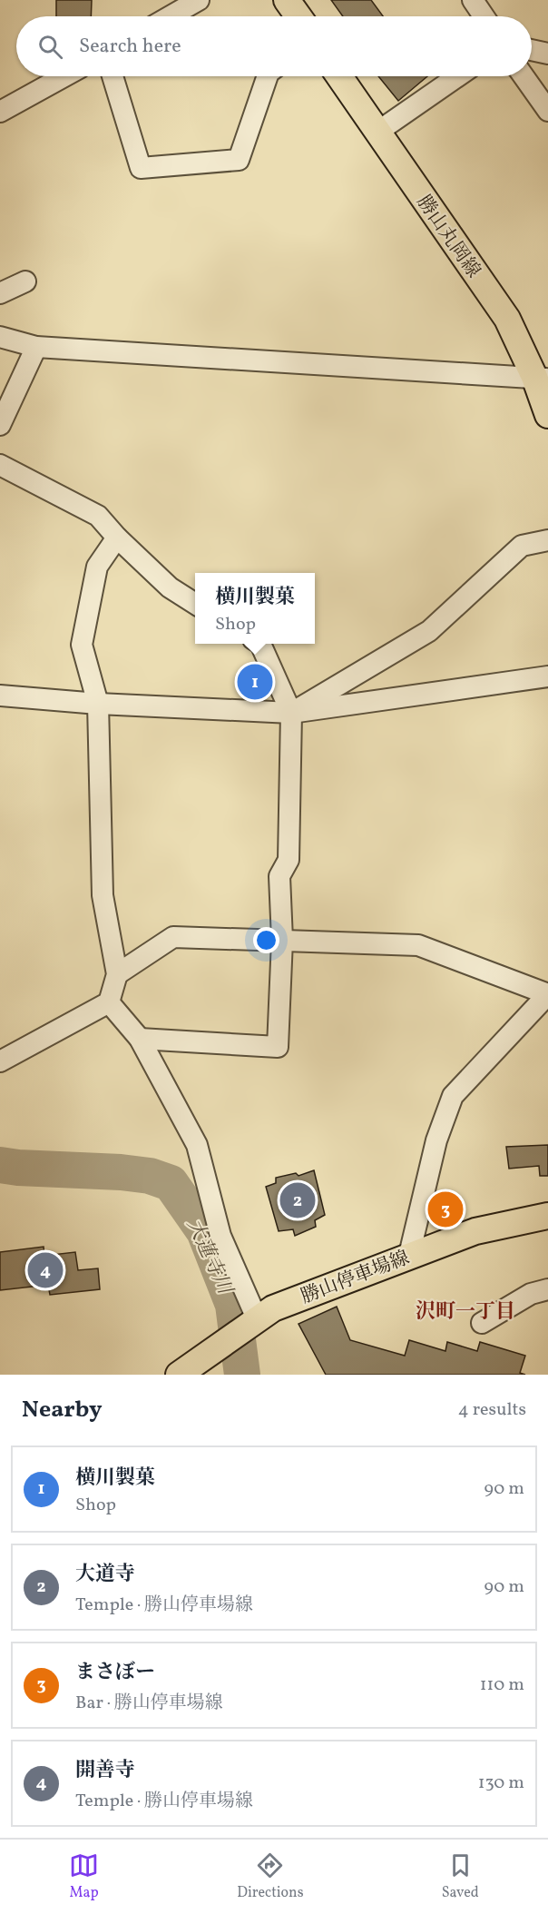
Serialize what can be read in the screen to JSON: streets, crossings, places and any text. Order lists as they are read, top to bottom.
{
  "streets": {
    "main road": ["勝山丸岡線", "勝山停車場線"]
  },
  "districts": ["沢町一丁目"],
  "water": ["大蓮寺川"],
  "page": {
    "search": "Search here",
    "popup": ["横川製菓", "Shop"],
    "pins": [
      "1",
      "2",
      "3",
      "4"
    ],
    "heading": ["Nearby", "4 results"],
    "list": [
      {
        "mark": "1",
        "name": "横川製菓",
        "note": "Shop",
        "value": "90 m"
      },
      {
        "mark": "2",
        "name": "大道寺",
        "note": "Temple · 勝山停車場線",
        "value": "90 m"
      },
      {
        "mark": "3",
        "name": "まさぼー",
        "note": "Bar · 勝山停車場線",
        "value": "110 m"
      },
      {
        "mark": "4",
        "name": "開善寺",
        "note": "Temple · 勝山停車場線",
        "value": "130 m"
      }
    ],
    "nav": ["Map", "Directions", "Saved"]
  }
}
